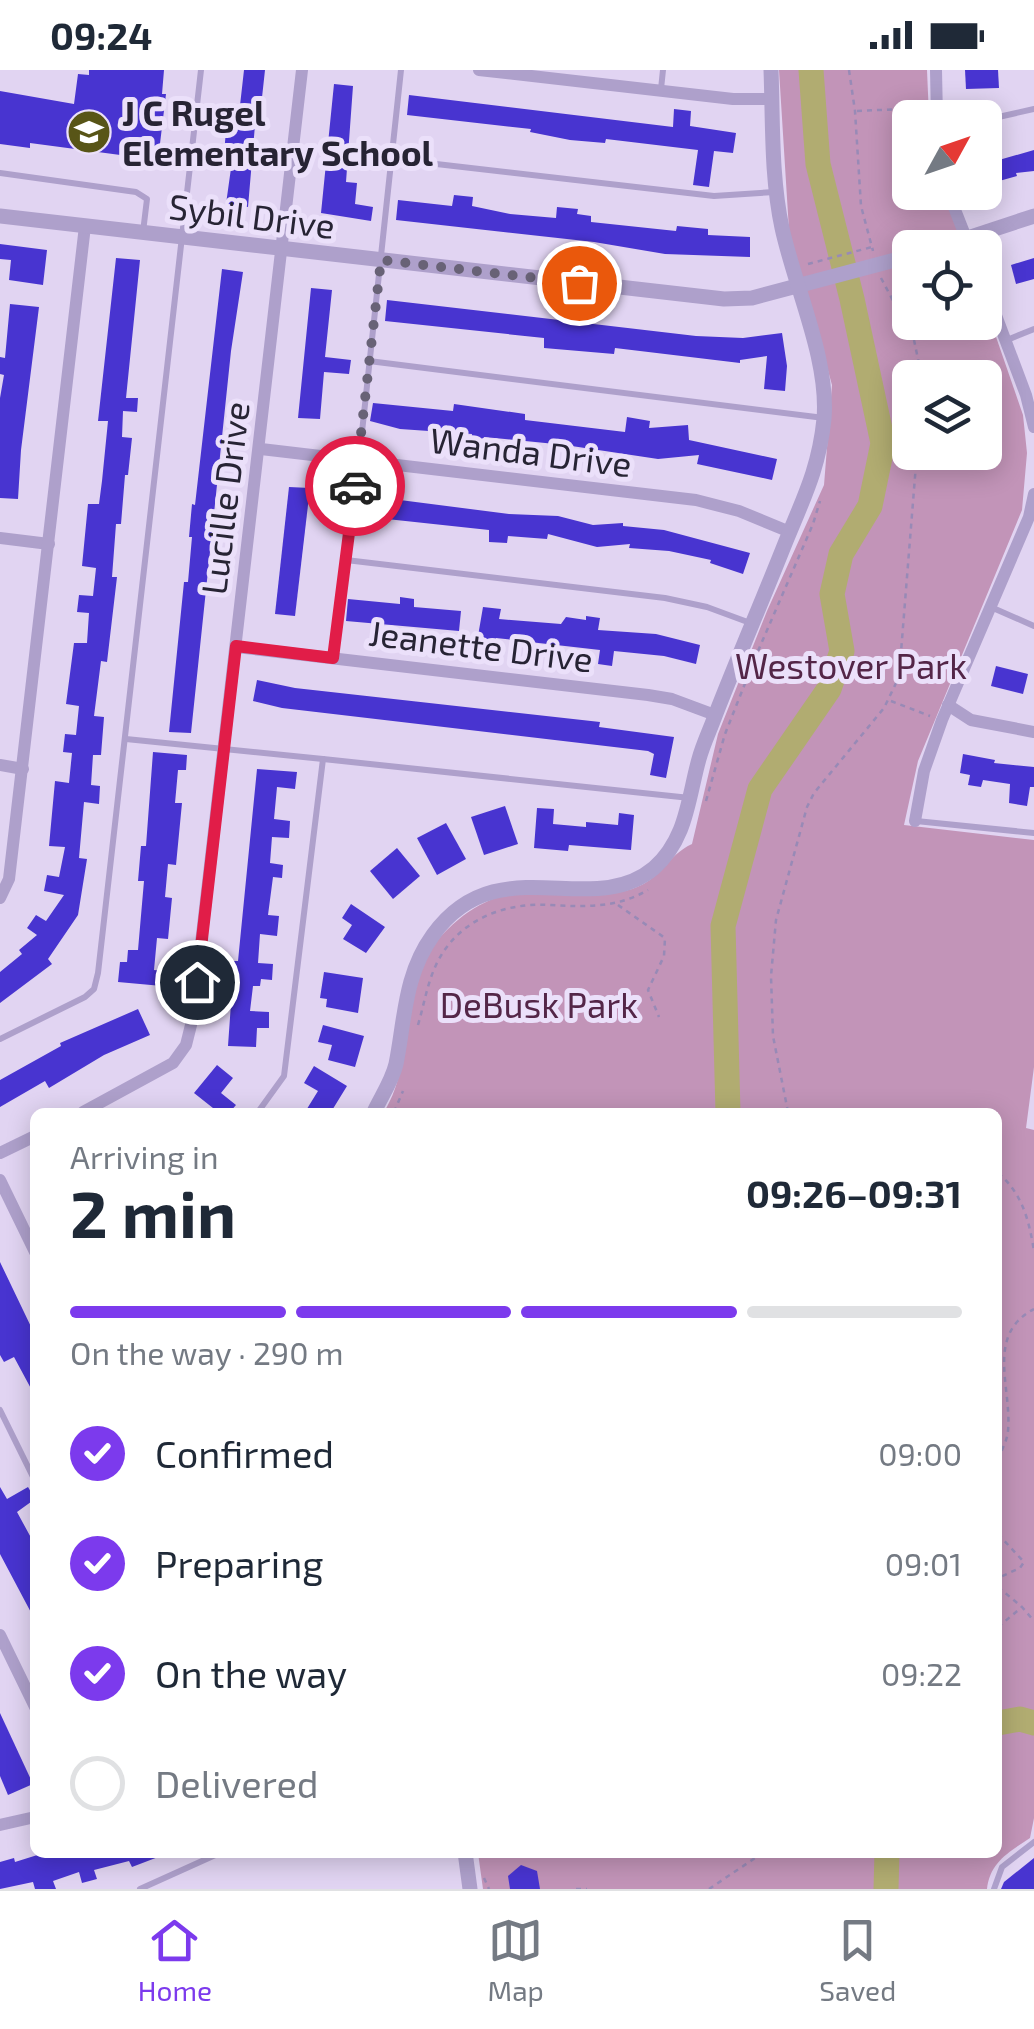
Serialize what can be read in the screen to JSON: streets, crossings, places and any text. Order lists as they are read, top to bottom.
{
  "streets": {
    "street": [
      "Sybil Drive",
      "Wanda Drive",
      "Lucille Drive",
      "Jeanette Drive"
    ]
  },
  "crossings": [
    ["Sybil Drive", "Lucille Drive"],
    ["Wanda Drive", "Lucille Drive"],
    ["Lucille Drive", "Jeanette Drive"]
  ],
  "parks": ["Westover Park", "DeBusk Park"],
  "places": {
    "school or university": ["J C Rugel Elementary School"]
  },
  "north": "top right",
  "page": {
    "status": "09:24",
    "heading": ["2 min", "Arriving in", "09:26–09:31"],
    "bar": "On the way · 290 m",
    "list": [
      ["Confirmed", "09:00"],
      ["Preparing", "09:01"],
      ["On the way", "09:22"],
      "Delivered"
    ],
    "tabs": ["Home", "Map", "Saved"]
  }
}
